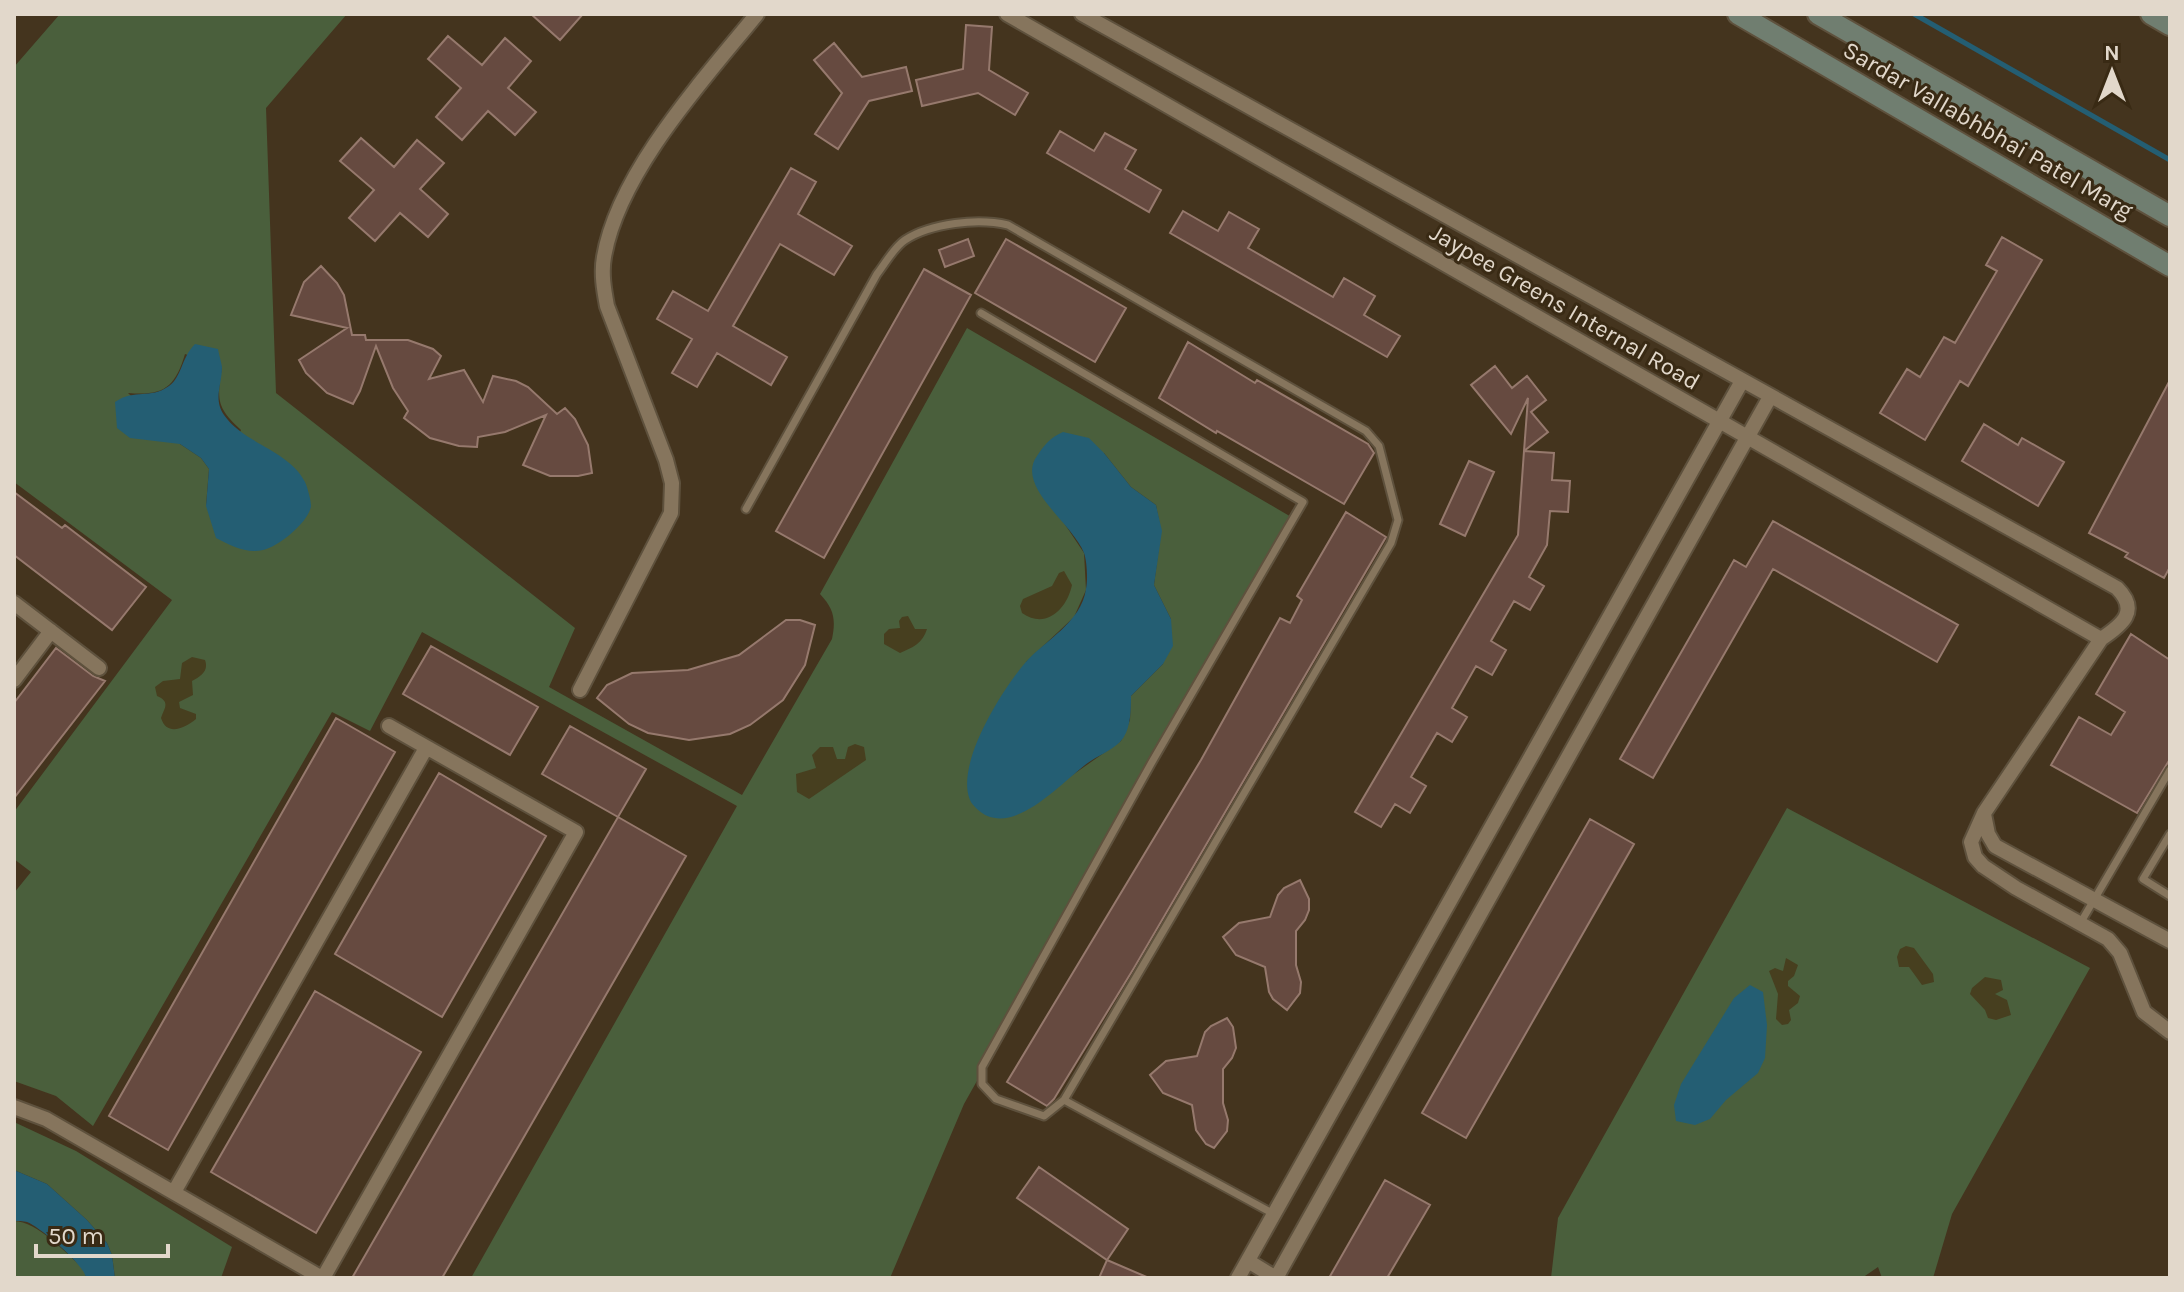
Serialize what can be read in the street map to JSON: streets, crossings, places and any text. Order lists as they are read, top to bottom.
{
  "streets": {
    "street": ["Sardar Vallabhbhai Patel Marg", "Jaypee Greens Internal Road"]
  },
  "scale_bar": "50 m",
  "north": "top"
}
